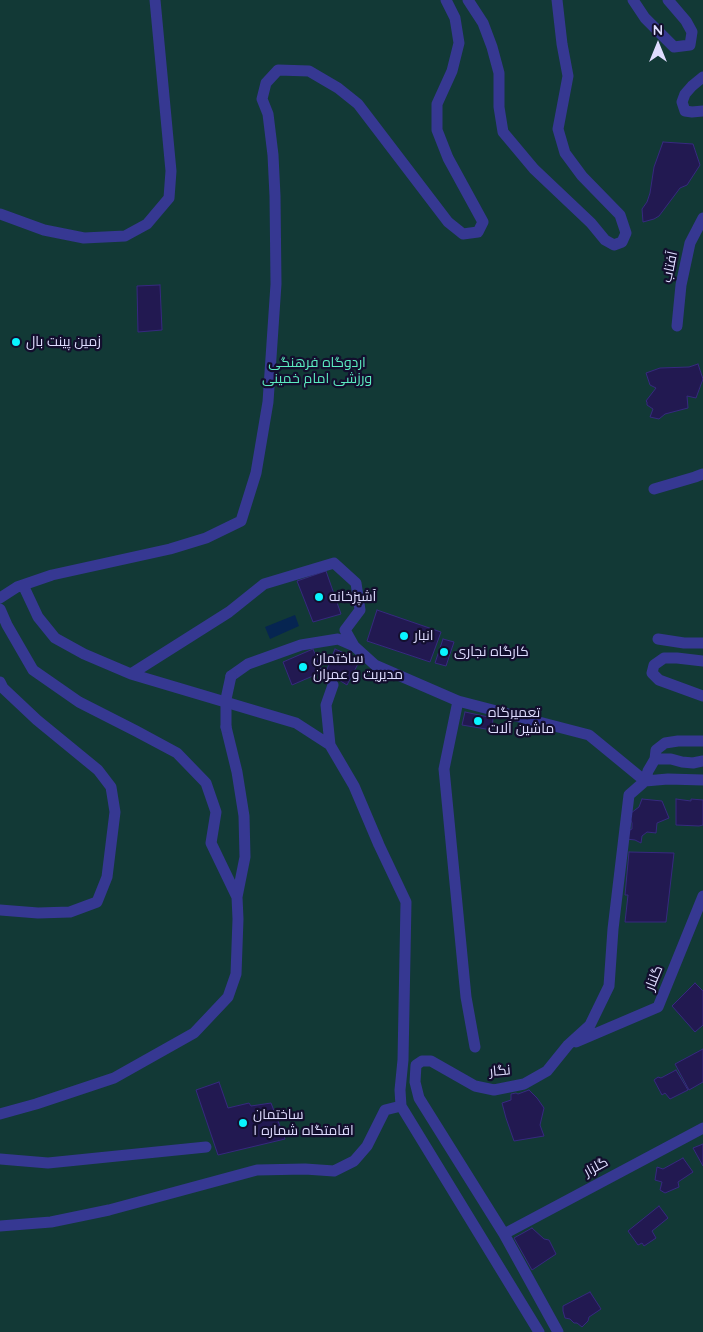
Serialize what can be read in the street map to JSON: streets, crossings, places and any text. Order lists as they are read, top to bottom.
{
  "streets": {
    "street": [
      "آفتاب",
      "گلنار",
      "نگار",
      "گلزار"
    ]
  },
  "crossings": [
    ["گلنار", "نگار"]
  ],
  "parks": ["اردوگاه فرهنگی ورزشی امام خمینی"],
  "places": [
    "زمین پینت بال",
    "آشپزخانه",
    "انبار",
    "کارگاه نجاری",
    "ساختمان مدیریت و عمران",
    "تعمیرگاه ماشین آلات",
    "ساختمان اقامتگاه شماره ۱"
  ],
  "north": "top"
}
